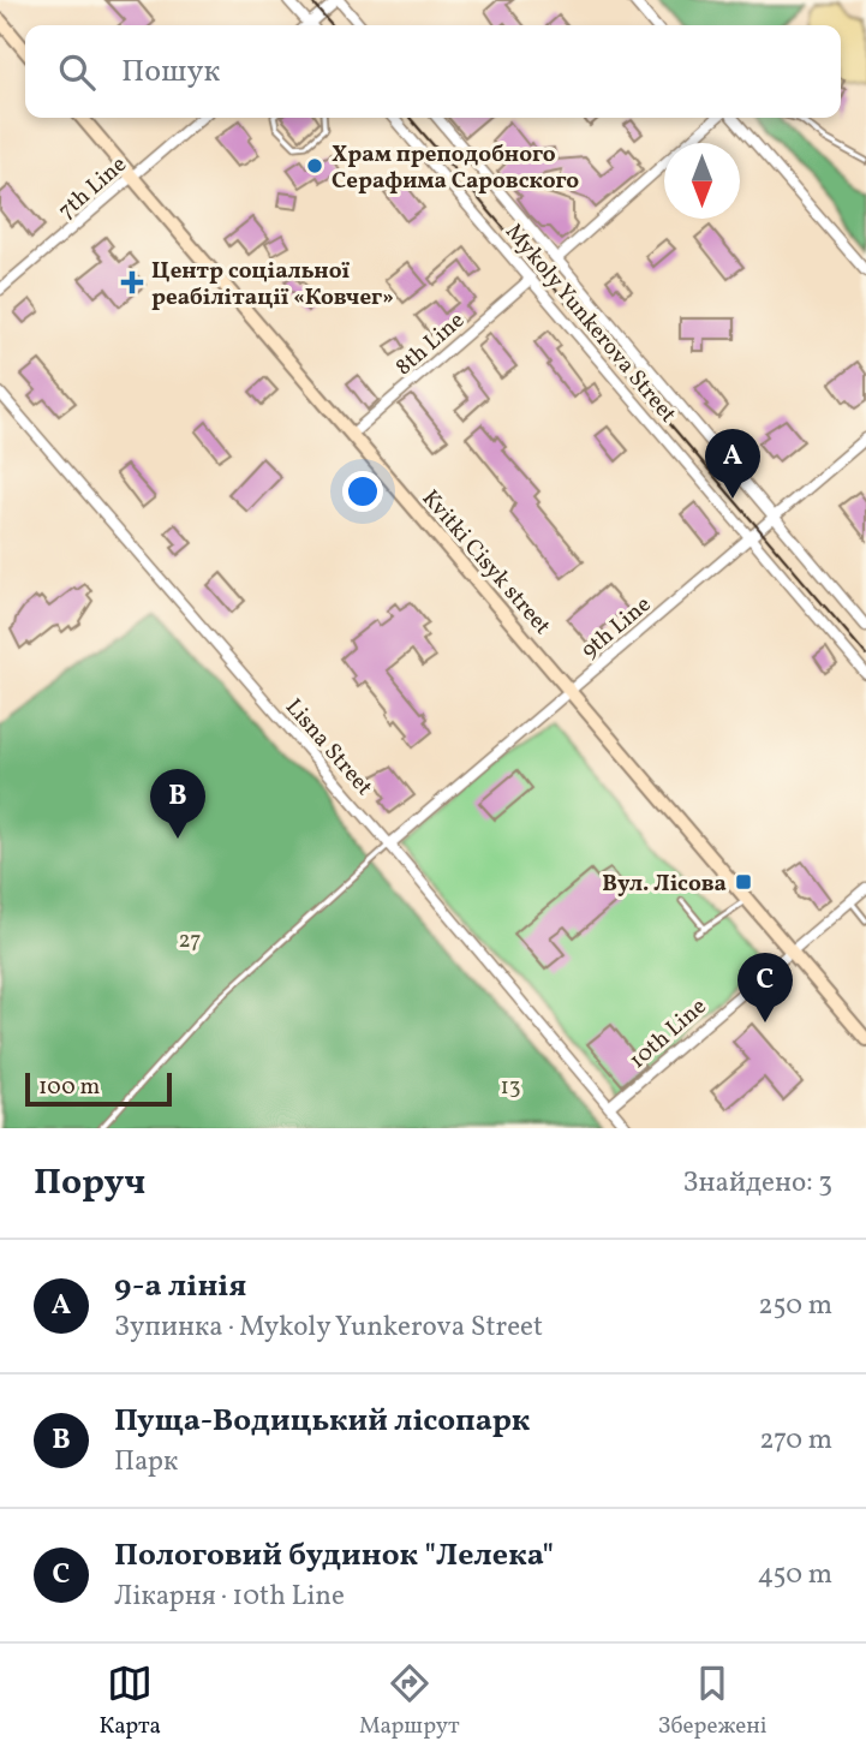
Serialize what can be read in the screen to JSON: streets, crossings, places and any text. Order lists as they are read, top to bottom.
{
  "streets": {
    "street": [
      "7th Line",
      "Mykoly Yunkerova Street",
      "8th Line",
      "Kvitki Cisyk street",
      "9th Line",
      "Lisna Street",
      "10th Line"
    ]
  },
  "crossings": [
    ["7th Line", "Kvitki Cisyk street"],
    ["Mykoly Yunkerova Street", "8th Line"],
    ["Mykoly Yunkerova Street", "9th Line"],
    ["8th Line", "Kvitki Cisyk street"],
    ["Kvitki Cisyk street", "9th Line"],
    ["Kvitki Cisyk street", "10th Line"],
    ["9th Line", "Lisna Street"],
    ["Lisna Street", "10th Line"]
  ],
  "parks": ["27", "13"],
  "places": {
    "other": ["Храм преподобного Серафима Саровского"],
    "health": ["Центр соціальної реабілітації «Ковчег»"],
    "transit": ["Вул. Лісова"]
  },
  "scale_bar": "100 m",
  "north": "bottom",
  "page": {
    "search": "Пошук",
    "pins": ["A", "B", "C"],
    "scale": "100 m",
    "heading": ["Поруч", "Знайдено: 3"],
    "list": [
      {
        "mark": "A",
        "name": "9-а лінія",
        "note": "Зупинка · Mykoly Yunkerova Street",
        "value": "250 m"
      },
      {
        "mark": "B",
        "name": "Пуща-Водицький лісопарк",
        "note": "Парк",
        "value": "270 m"
      },
      {
        "mark": "C",
        "name": "Пологовий будинок \"Лелека\"",
        "note": "Лікарня · 10th Line",
        "value": "450 m"
      }
    ],
    "nav": ["Карта", "Маршрут", "Збережені"]
  }
}
